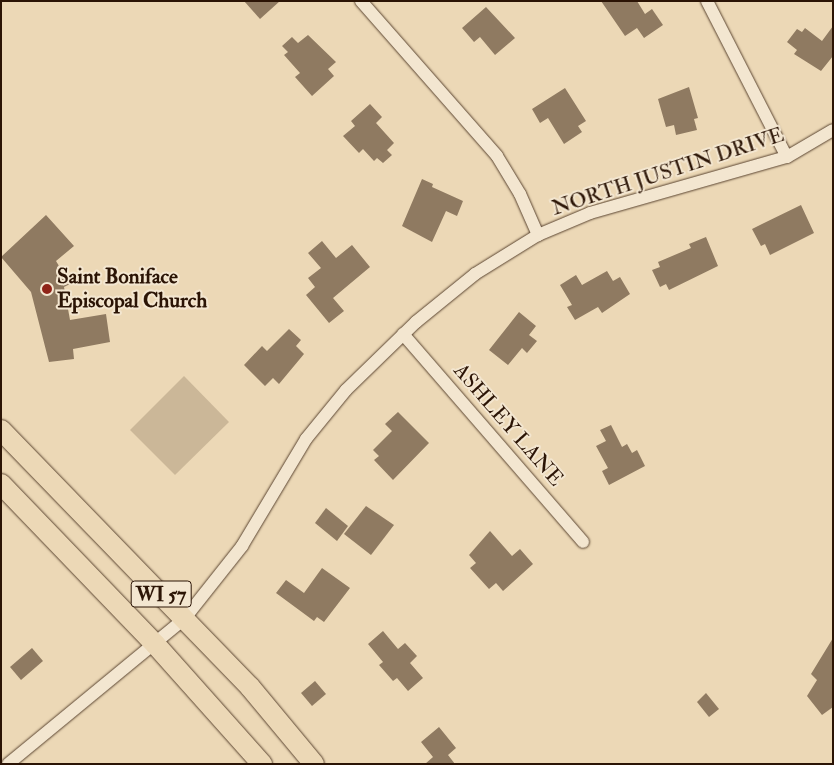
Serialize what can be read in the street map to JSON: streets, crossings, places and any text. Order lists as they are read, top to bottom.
{
  "streets": {
    "main road": ["WI 57"],
    "street": ["NORTH JUSTIN DRIVE", "ASHLEY LANE"]
  },
  "crossings": [
    ["NORTH JUSTIN DRIVE", "ASHLEY LANE"],
    ["NORTH JUSTIN DRIVE", "WI 57"]
  ],
  "places": ["Saint Boniface Episcopal Church"]
}
